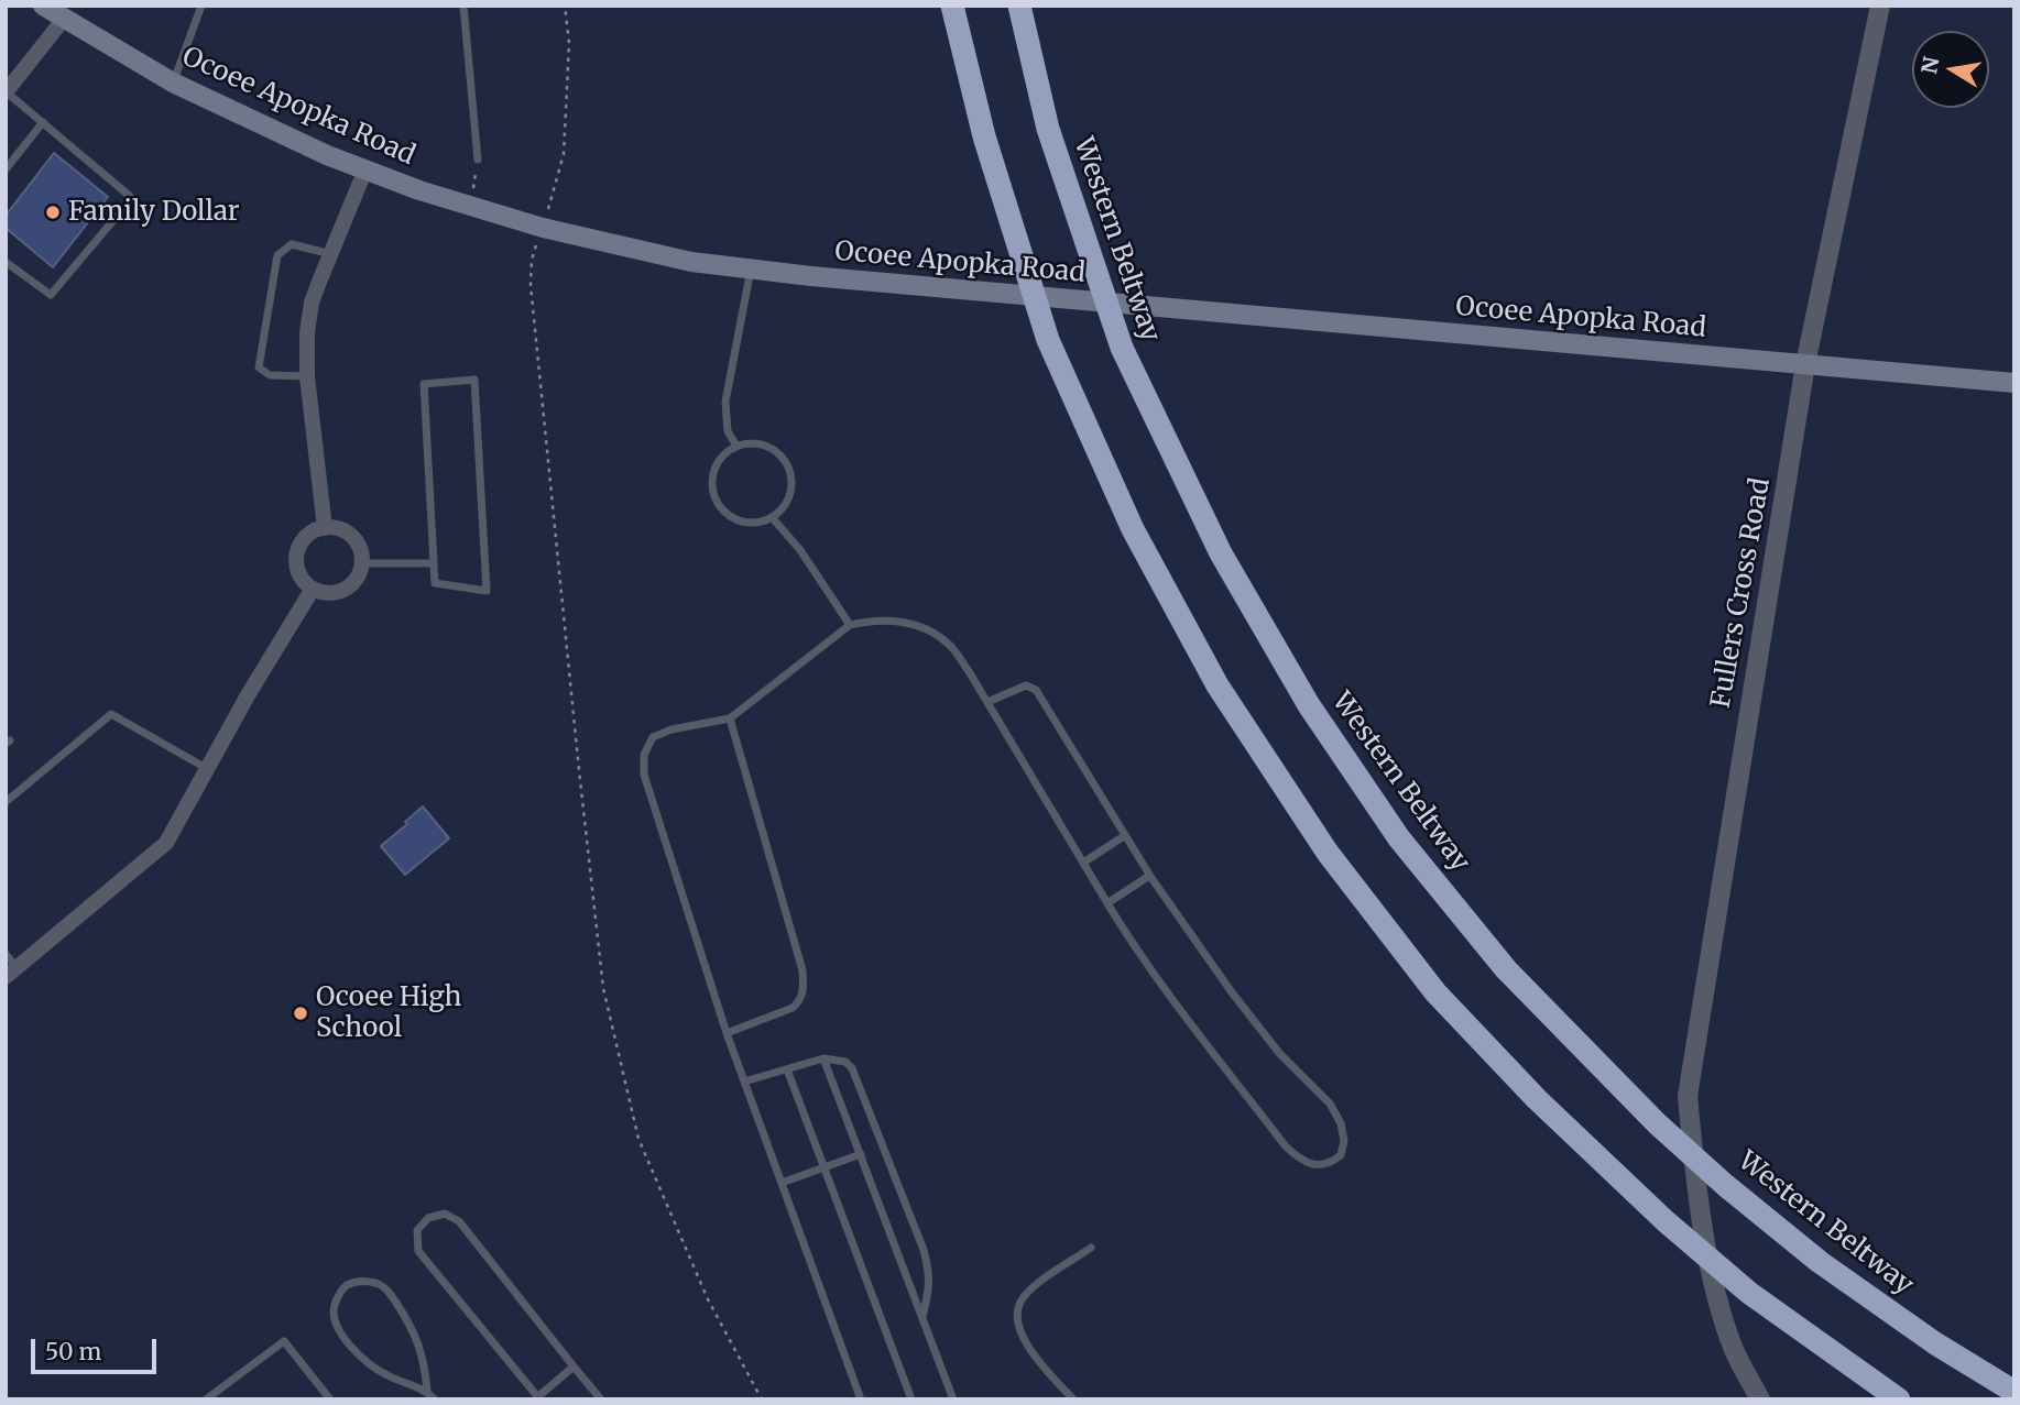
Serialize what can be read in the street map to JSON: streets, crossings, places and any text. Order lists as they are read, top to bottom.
{
  "streets": {
    "highway": ["Western Beltway"],
    "main road": ["Ocoee Apopka Road"],
    "street": ["Fullers Cross Road"]
  },
  "crossings": [
    ["Ocoee Apopka Road", "Fullers Cross Road"]
  ],
  "places": ["Family Dollar", "Ocoee High School"],
  "scale_bar": "50 m",
  "north": "left"
}
